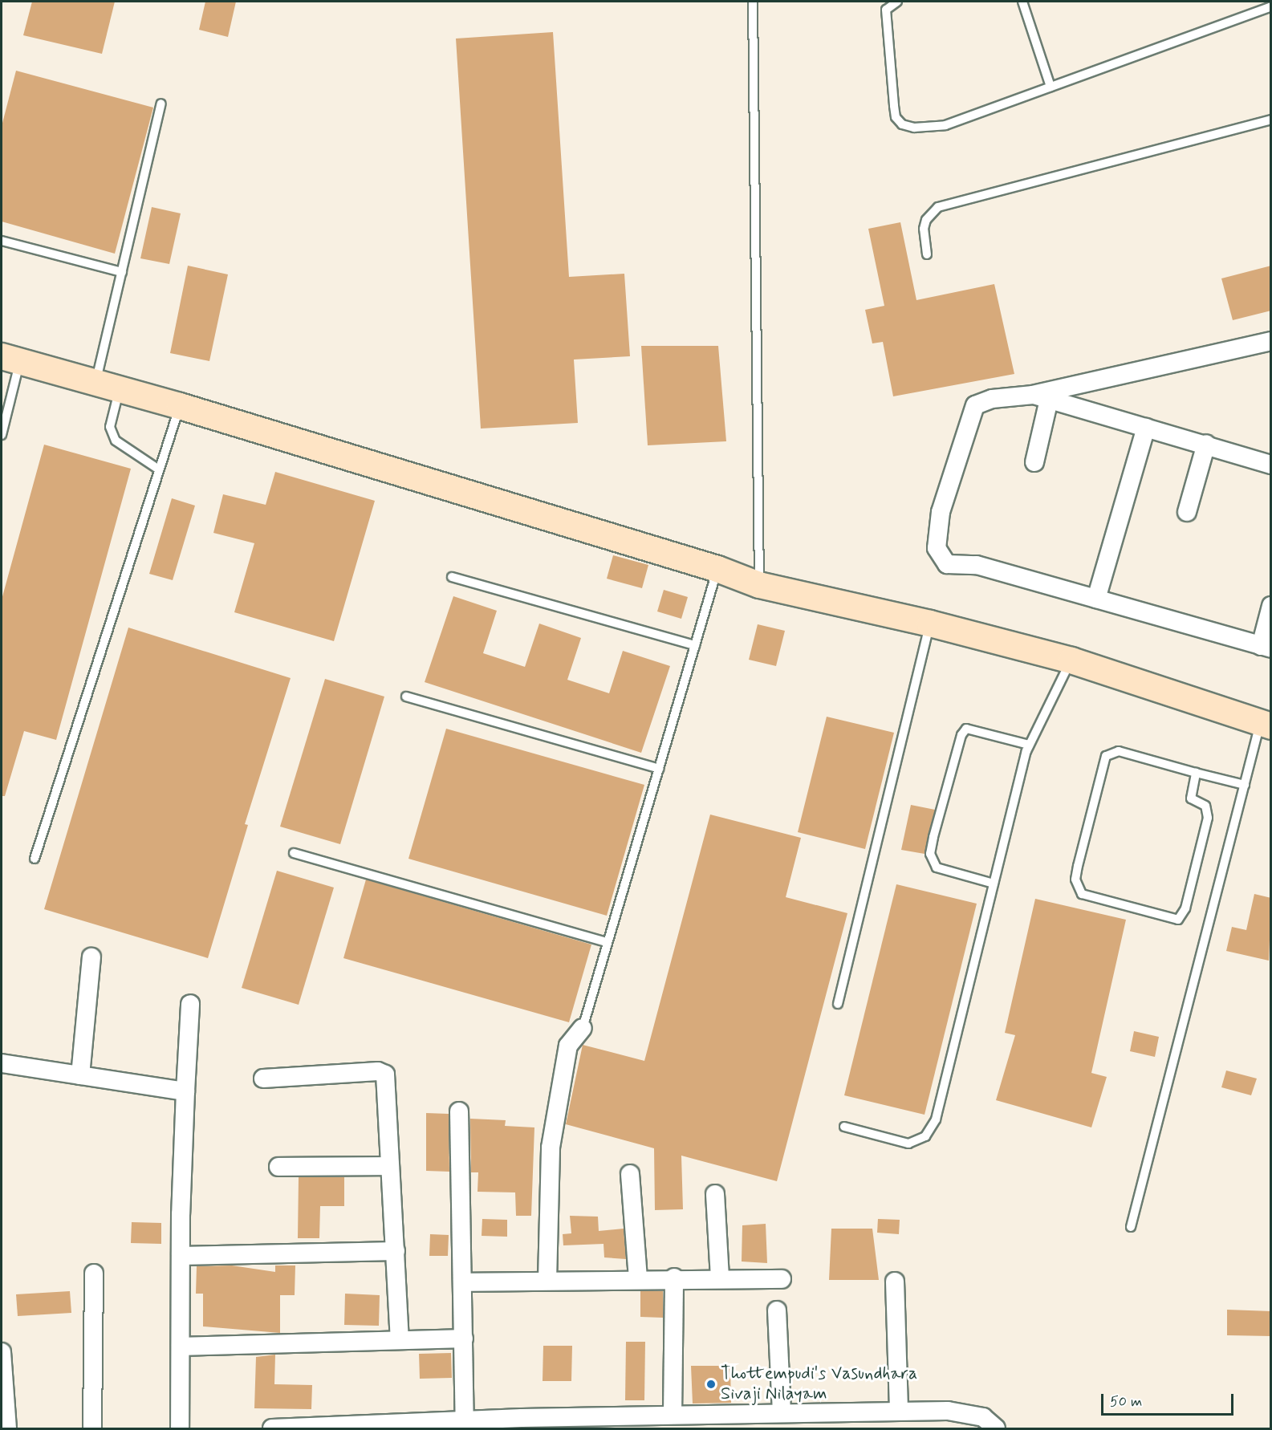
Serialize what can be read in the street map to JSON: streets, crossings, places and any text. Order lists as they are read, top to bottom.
{
  "places": ["Thottempudi's Vasundhara Sivaji Nilayam"],
  "scale_bar": "50 m"
}
